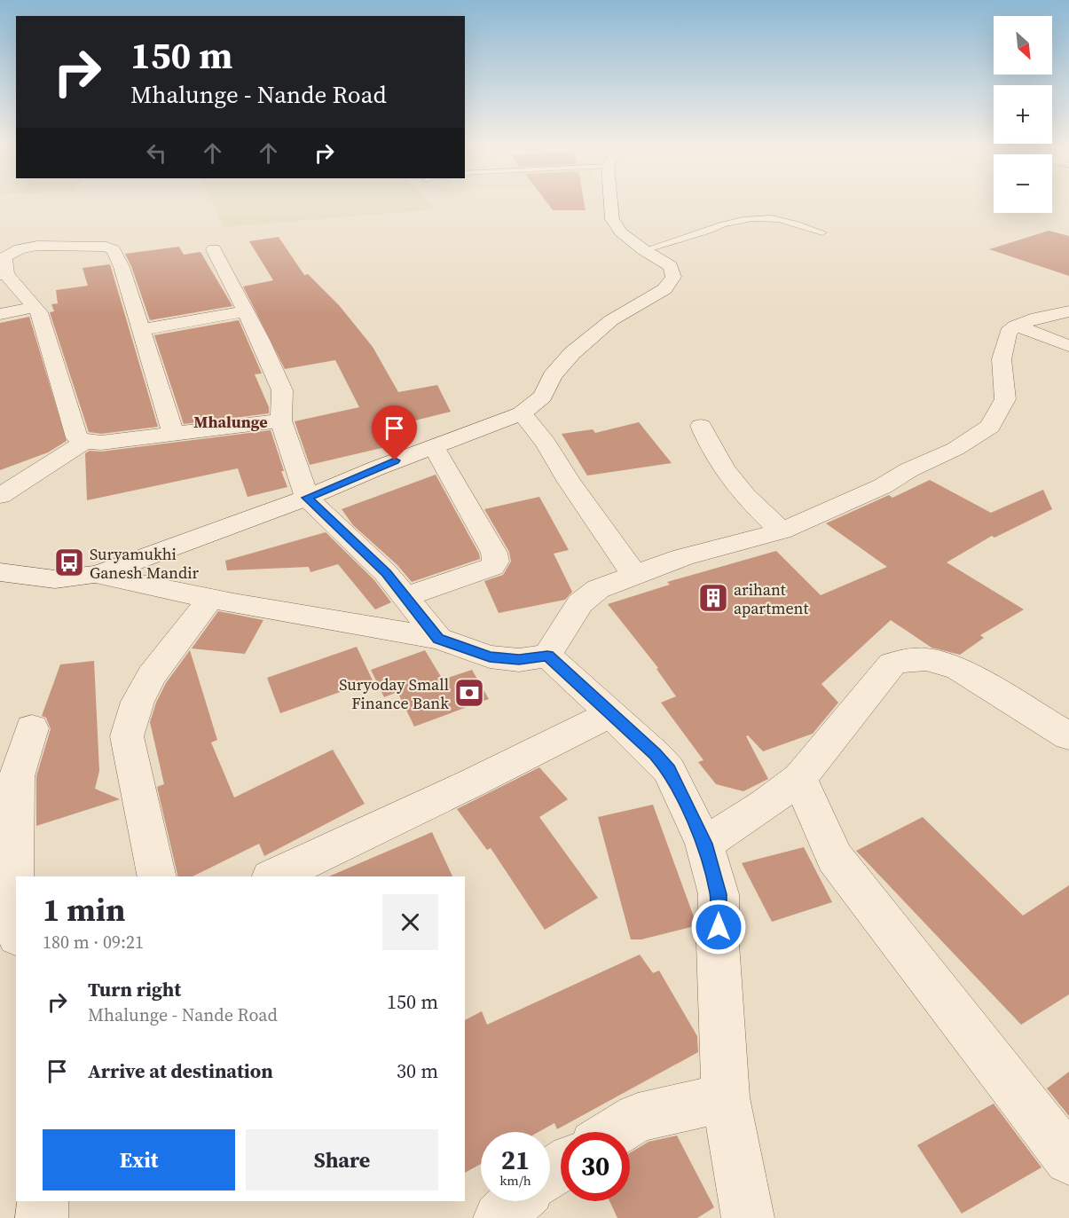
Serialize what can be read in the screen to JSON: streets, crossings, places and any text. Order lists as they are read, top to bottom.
{
  "districts": ["Mhalunge"],
  "places": {
    "bus stop": ["Suryamukhi Ganesh Mandir"],
    "building": ["arihant apartment"],
    "bank": ["Suryoday Small Finance Bank"]
  },
  "north": "bottom right",
  "page": {
    "map_buttons": ["+", "−"],
    "turn": ["150 m", "Mhalunge - Nande Road"],
    "heading": ["1 min", "180 m · 09:21"],
    "list": [
      {
        "name": "Turn right",
        "note": "Mhalunge - Nande Road",
        "value": "150 m"
      },
      {
        "name": "Arrive at destination",
        "value": "30 m"
      }
    ],
    "buttons": ["Exit", "Share"],
    "speed": "21 km/h",
    "limit": "30"
  }
}
